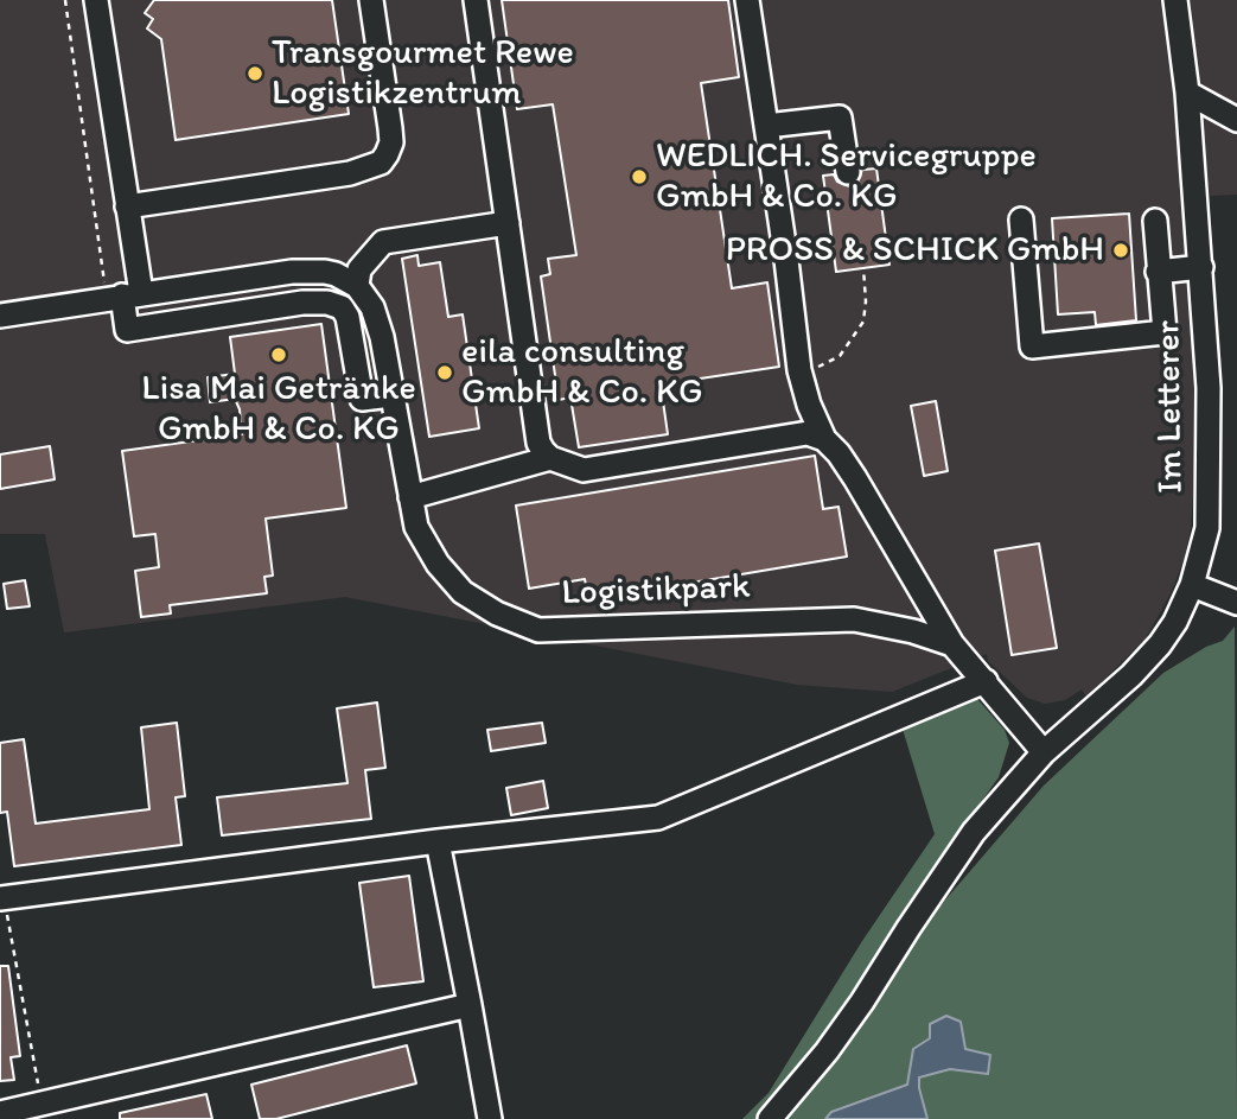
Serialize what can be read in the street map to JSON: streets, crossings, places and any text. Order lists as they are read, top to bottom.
{
  "streets": {
    "street": ["Im Letterer", "Logistikpark"]
  },
  "places": [
    "Transgourmet Rewe Logistikzentrum",
    "WEDLICH. Servicegruppe GmbH & Co. KG",
    "PROSS & SCHICK GmbH",
    "Lisa Mai Getränke GmbH & Co. KG",
    "eila consulting GmbH & Co. KG"
  ]
}
